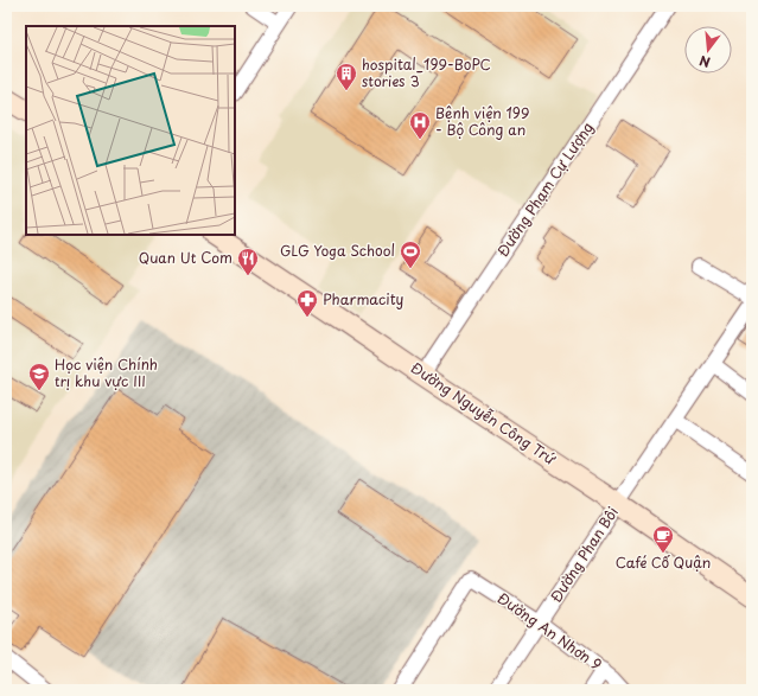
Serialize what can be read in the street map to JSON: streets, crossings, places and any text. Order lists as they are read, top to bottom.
{
  "streets": {
    "street": [
      "Đường Phạm Cự Lượng",
      "Đường Nguyễn Công Trứ",
      "Đường Phan Bôi",
      "Đường An Nhơn 9"
    ]
  },
  "crossings": [
    ["Đường Phạm Cự Lượng", "Đường Nguyễn Công Trứ"],
    ["Đường Nguyễn Công Trứ", "Đường Phan Bôi"],
    ["Đường Phan Bôi", "Đường An Nhơn 9"]
  ],
  "places": {
    "building": ["hospital_199-BoPC stories 3"],
    "hospital": ["Bệnh viện 199 - Bộ Công an"],
    "sports": ["GLG Yoga School"],
    "restaurant": ["Quan Ut Com"],
    "pharmacy": ["Pharmacity"],
    "school or university": ["Học viện Chính trị khu vực III"],
    "cafe": ["Café Cố Quận"]
  },
  "north": "bottom"
}
